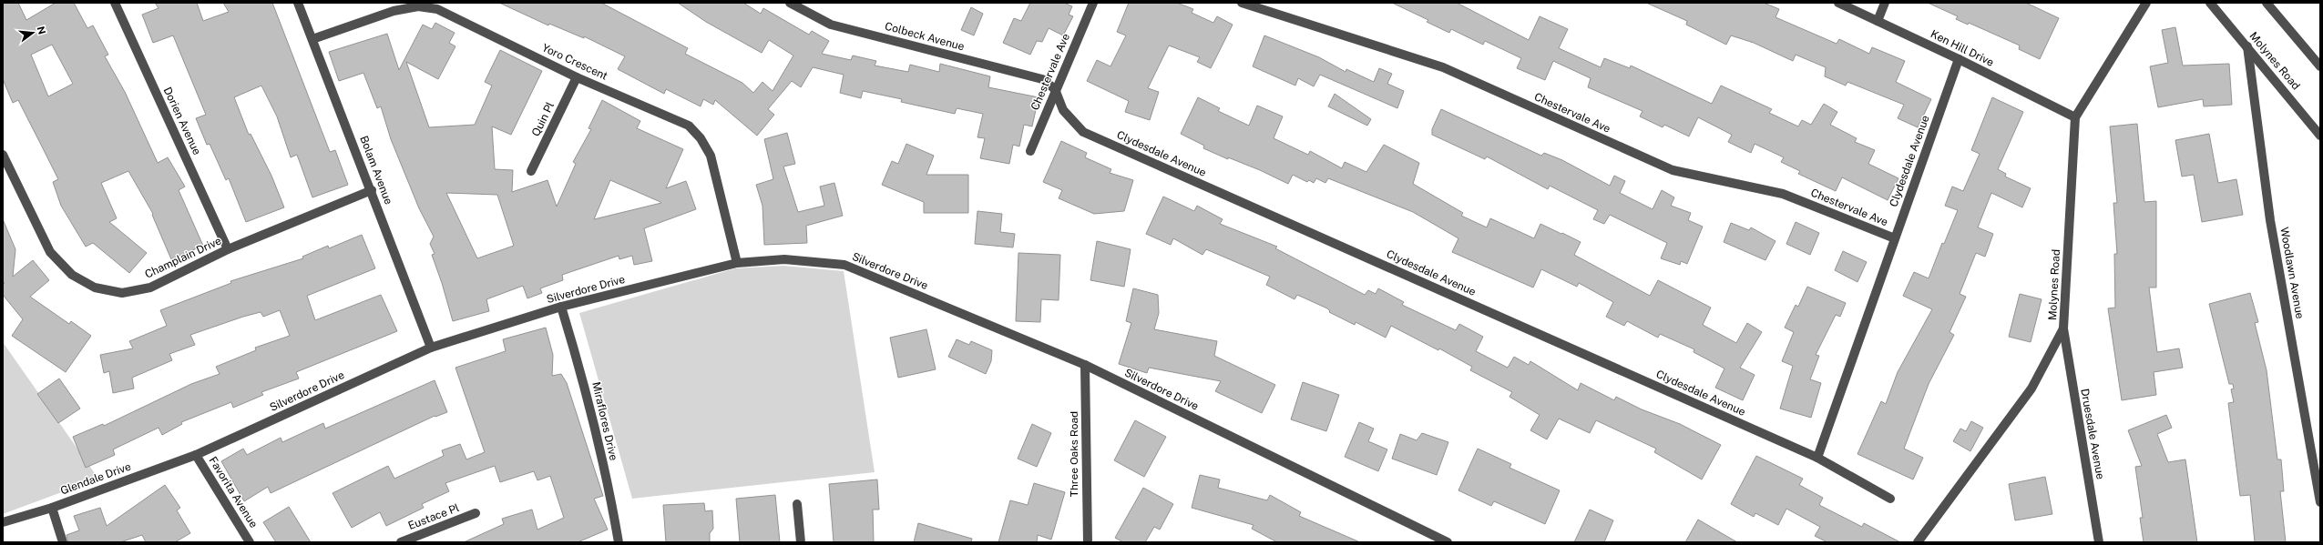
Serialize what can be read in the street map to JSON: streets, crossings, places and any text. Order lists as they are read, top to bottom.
{
  "streets": {
    "street": [
      "Colbeck Avenue",
      "Ken Hill Drive",
      "Molynes Road",
      "Yoro Crescent",
      "Chestervale Ave",
      "Quin Pl",
      "Dorien Avenue",
      "Clydesdale Avenue",
      "Bolam Avenue",
      "Champlain Drive",
      "Silverdore Drive",
      "Woodlawn Avenue",
      "Miraflores Drive",
      "Druesdale Avenue",
      "Three Oaks Road",
      "Glendale Drive",
      "Favorita Avenue",
      "Eustace Pl"
    ]
  },
  "crossings": [
    ["Colbeck Avenue", "Chestervale Ave"],
    ["Colbeck Avenue", "Clydesdale Avenue"],
    ["Ken Hill Drive", "Molynes Road"],
    ["Ken Hill Drive", "Clydesdale Avenue"],
    ["Molynes Road", "Woodlawn Avenue"],
    ["Molynes Road", "Druesdale Avenue"],
    ["Yoro Crescent", "Quin Pl"],
    ["Yoro Crescent", "Bolam Avenue"],
    ["Yoro Crescent", "Silverdore Drive"],
    ["Chestervale Ave", "Clydesdale Avenue"],
    ["Dorien Avenue", "Champlain Drive"],
    ["Bolam Avenue", "Champlain Drive"],
    ["Bolam Avenue", "Silverdore Drive"],
    ["Silverdore Drive", "Miraflores Drive"],
    ["Silverdore Drive", "Three Oaks Road"],
    ["Silverdore Drive", "Glendale Drive"],
    ["Silverdore Drive", "Favorita Avenue"],
    ["Glendale Drive", "Favorita Avenue"]
  ],
  "north": "right"
}
